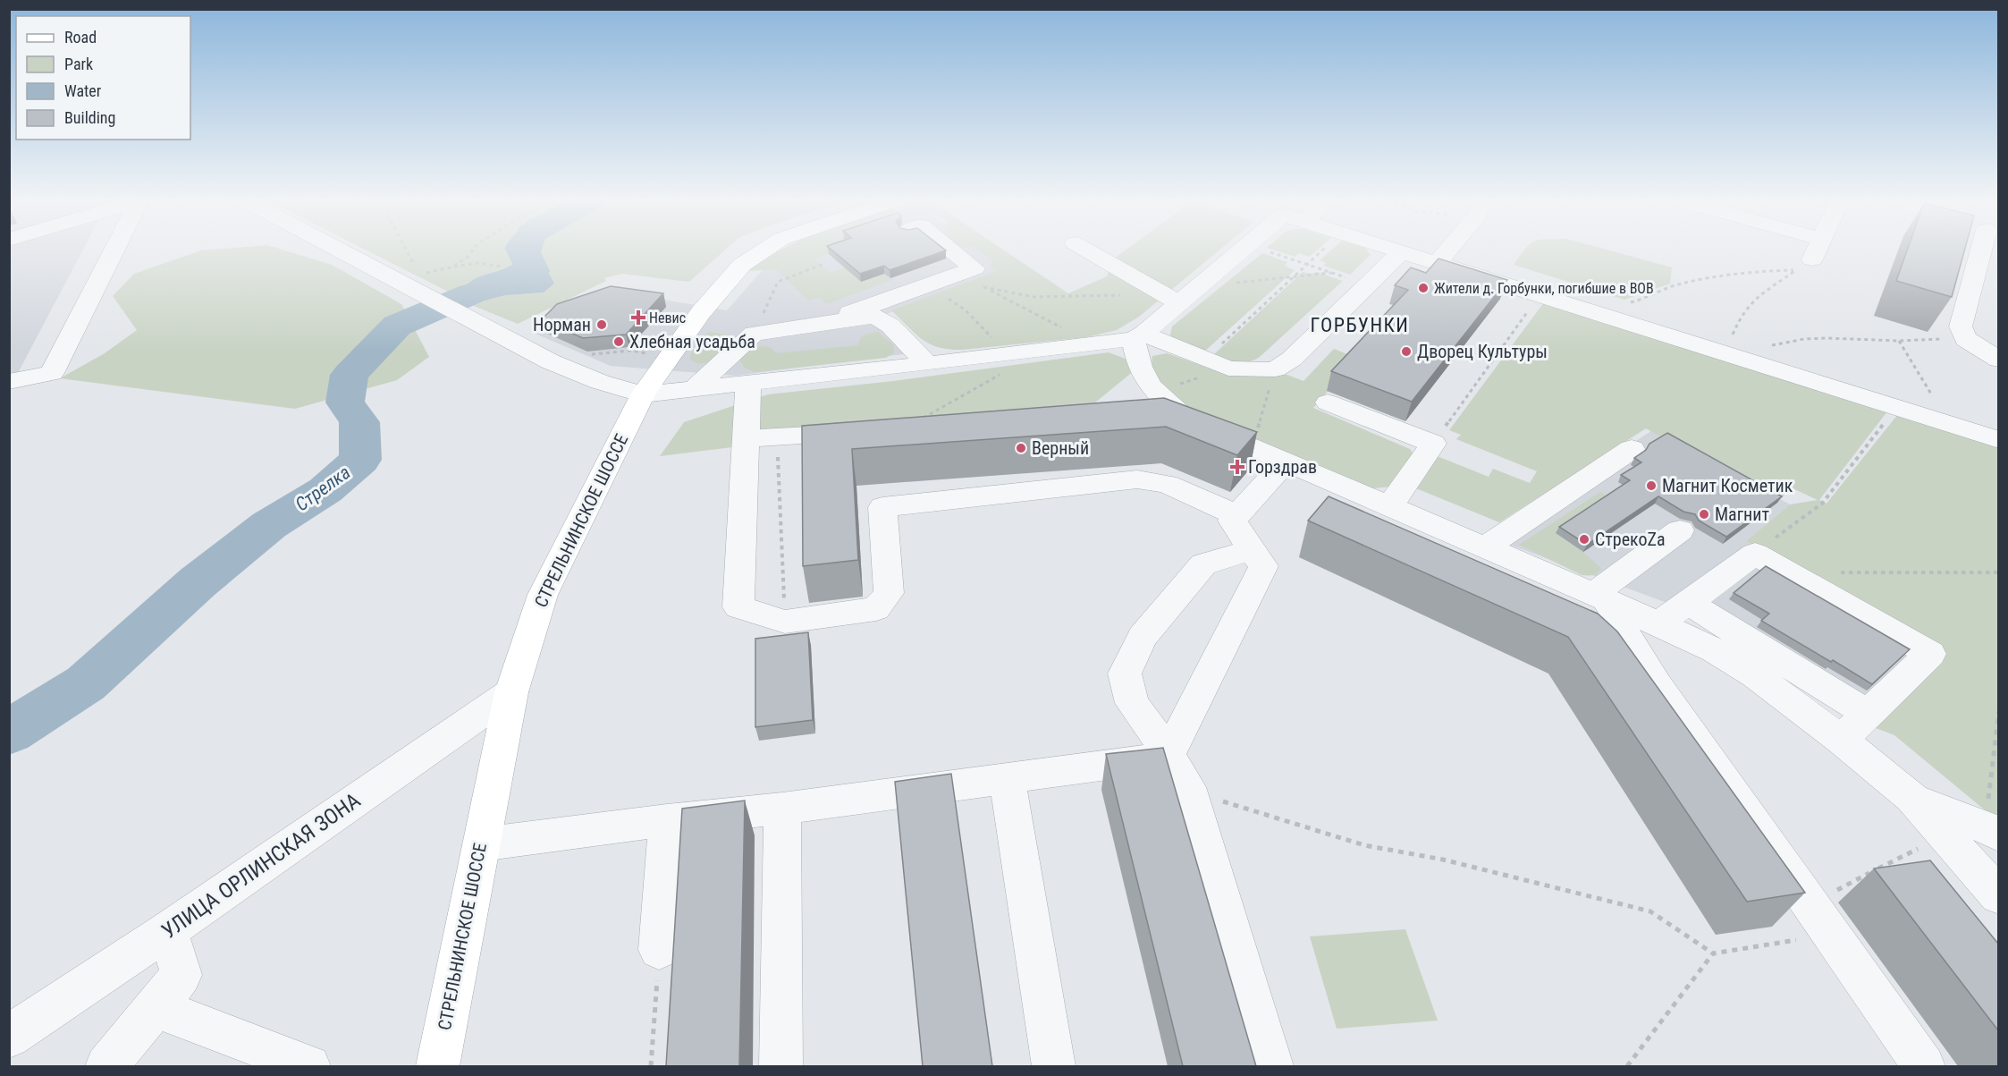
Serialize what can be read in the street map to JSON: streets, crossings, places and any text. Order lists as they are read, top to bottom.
{
  "streets": {
    "main road": ["СТРЕЛЬНИНСКОЕ ШОССЕ"],
    "street": ["УЛИЦА ОРЛИНСКАЯ ЗОНА"]
  },
  "crossings": [
    ["СТРЕЛЬНИНСКОЕ ШОССЕ", "УЛИЦА ОРЛИНСКАЯ ЗОНА"]
  ],
  "districts": ["ГОРБУНКИ"],
  "water": ["Стрелка"],
  "places": {
    "other": [
      "Жители д. Горбунки, погибшие в ВОВ",
      "Норман",
      "Хлебная усадьба",
      "Дворец Культуры",
      "Верный",
      "Магнит Косметик",
      "Магнит",
      "СтрекоZа"
    ],
    "health": ["Невис", "Горздрав"]
  },
  "legend": [
    "Road",
    "Park",
    "Water",
    "Building"
  ]
}
